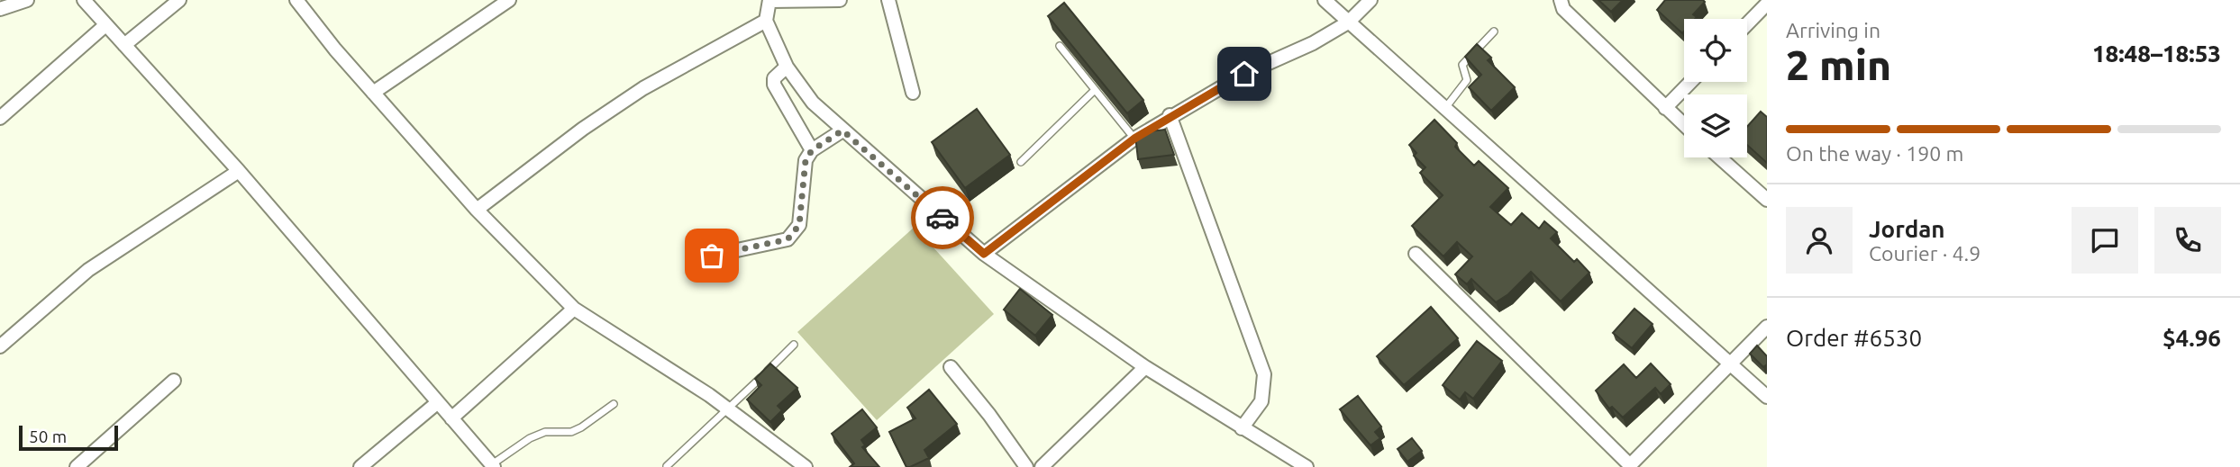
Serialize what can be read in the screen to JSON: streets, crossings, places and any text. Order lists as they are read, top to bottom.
{
  "scale_bar": "50 m",
  "page": {
    "heading": ["2 min", "Arriving in", "18:48–18:53"],
    "panel": [
      "Jordan",
      "Courier · 4.9",
      "Order #6530",
      "$4.96"
    ],
    "bar": "On the way · 190 m",
    "scale": "50 m"
  }
}
